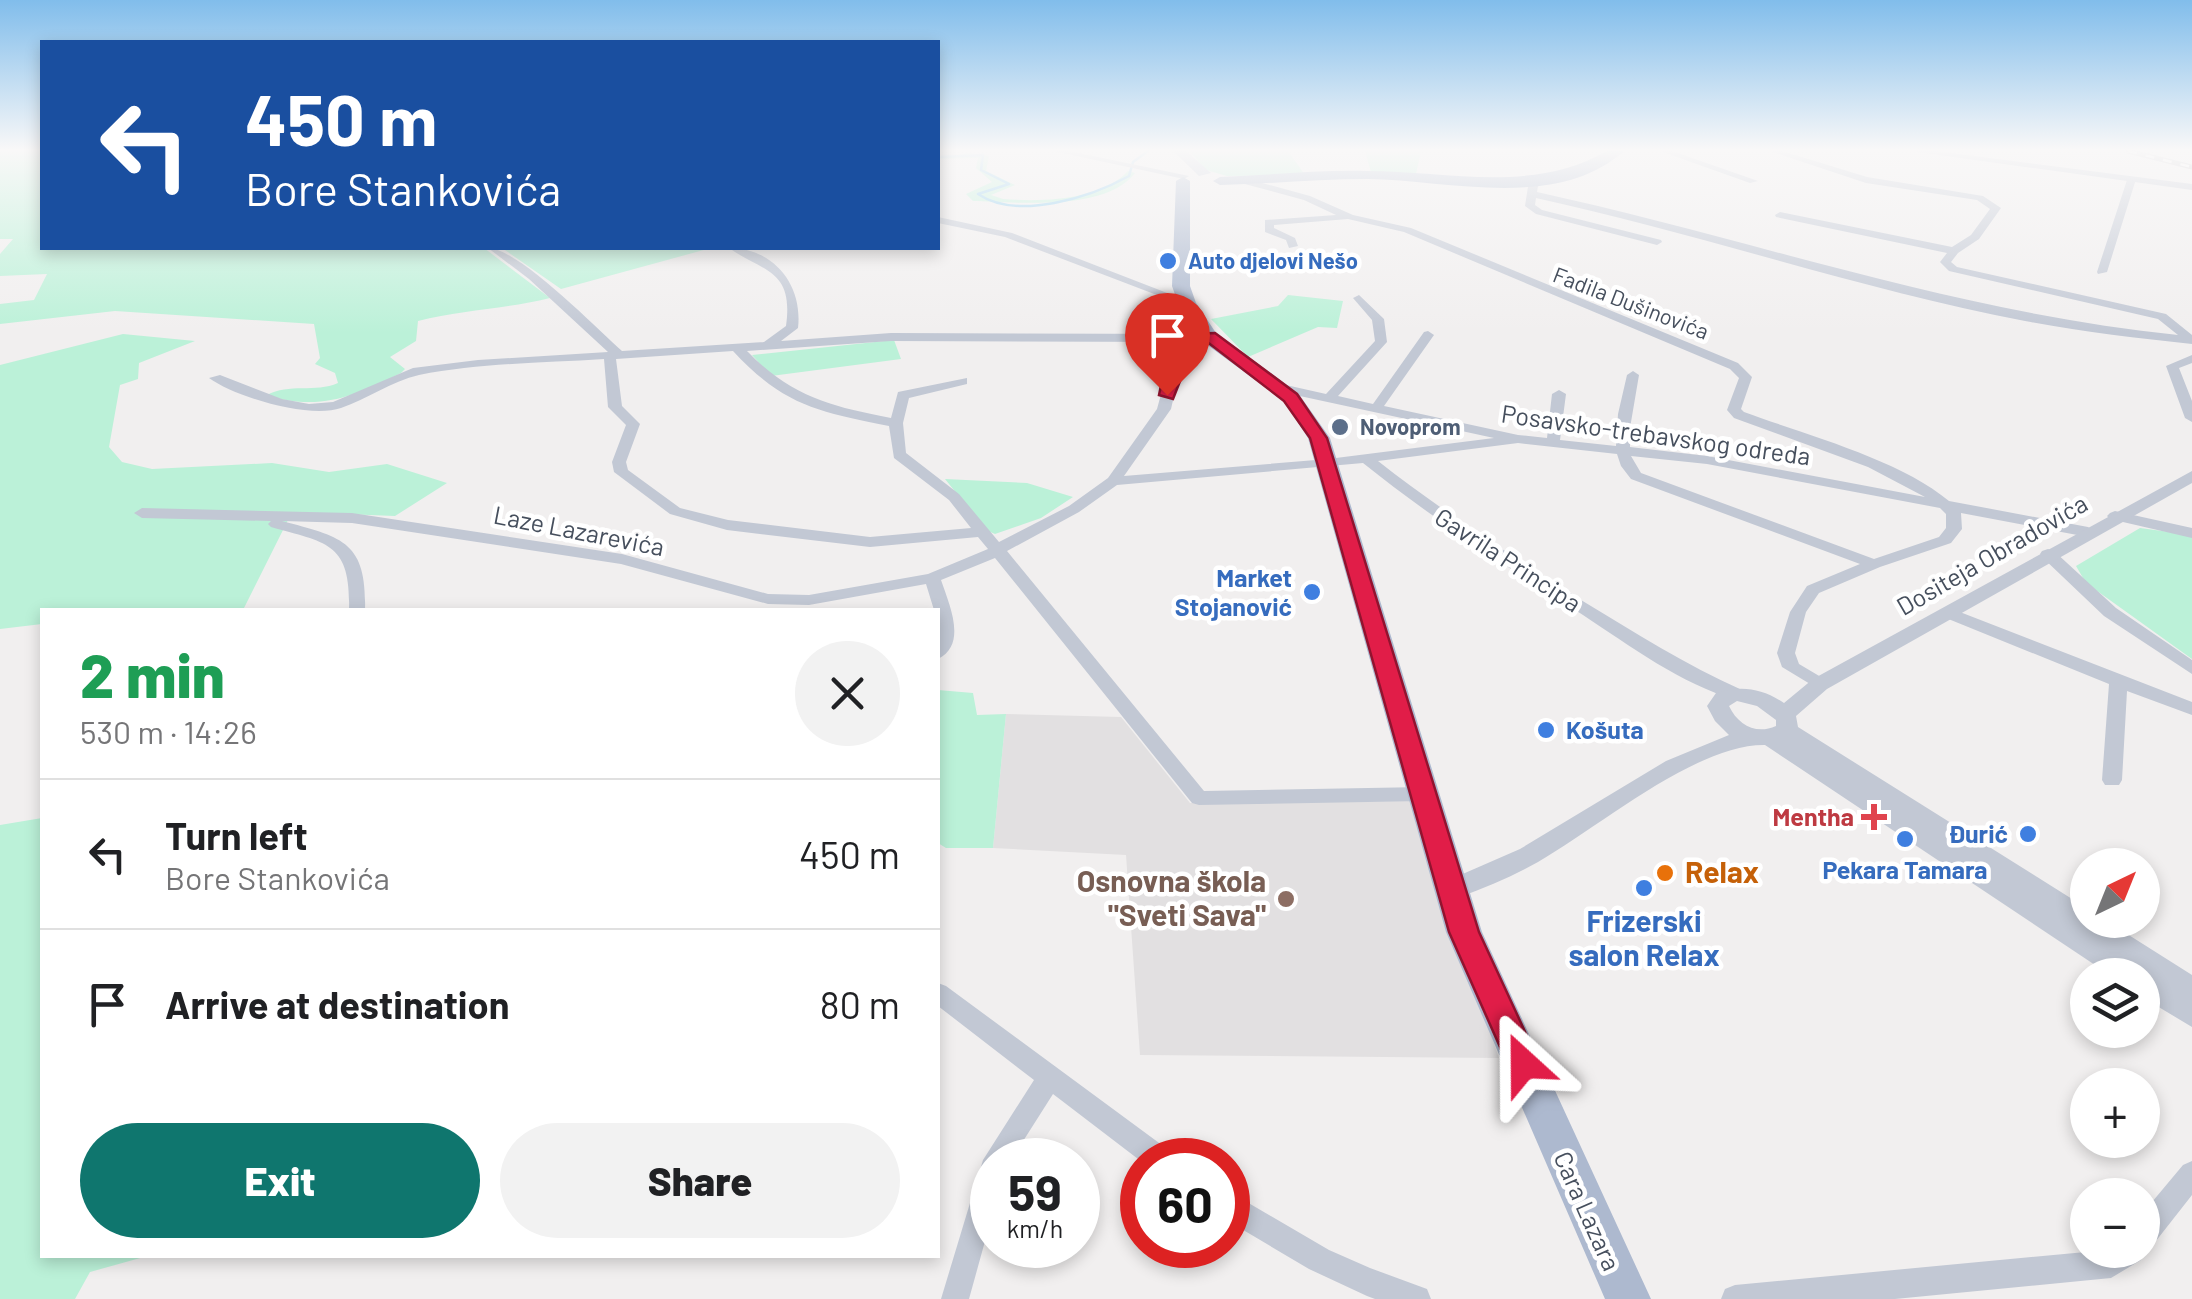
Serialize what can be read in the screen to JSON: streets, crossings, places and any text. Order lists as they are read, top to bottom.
{
  "streets": {
    "main road": ["Cara Lazara"],
    "street": [
      "Fadila Dušinovića",
      "Posavsko-trebavskog odreda",
      "Laze Lazarevića",
      "Dositeja Obradovića",
      "Gavrila Principa"
    ]
  },
  "crossings": [
    ["Fadila Dušinovića", "Posavsko-trebavskog odreda"],
    ["Posavsko-trebavskog odreda", "Dositeja Obradovića"],
    ["Posavsko-trebavskog odreda", "Cara Lazara"],
    ["Dositeja Obradovića", "Gavrila Principa"],
    ["Dositeja Obradovića", "Cara Lazara"]
  ],
  "places": {
    "other": [
      "Auto djelovi Nešo",
      "Novoprom",
      "Market Stojanović",
      "Košuta",
      "Đurić",
      "Pekara Tamara",
      "Relax",
      "Frizerski salon Relax",
      "Osnovna škola \"Sveti Sava\""
    ],
    "health": ["Mentha"]
  },
  "north": "top right",
  "page": {
    "turn": ["450 m", "Bore Stankovića"],
    "heading": ["2 min", "530 m · 14:26"],
    "list": [
      {
        "name": "Turn left",
        "note": "Bore Stankovića",
        "value": "450 m"
      },
      {
        "name": "Arrive at destination",
        "value": "80 m"
      }
    ],
    "map_buttons": ["+", "−"],
    "buttons": ["Exit", "Share"],
    "speed": "59 km/h",
    "limit": "60"
  }
}
